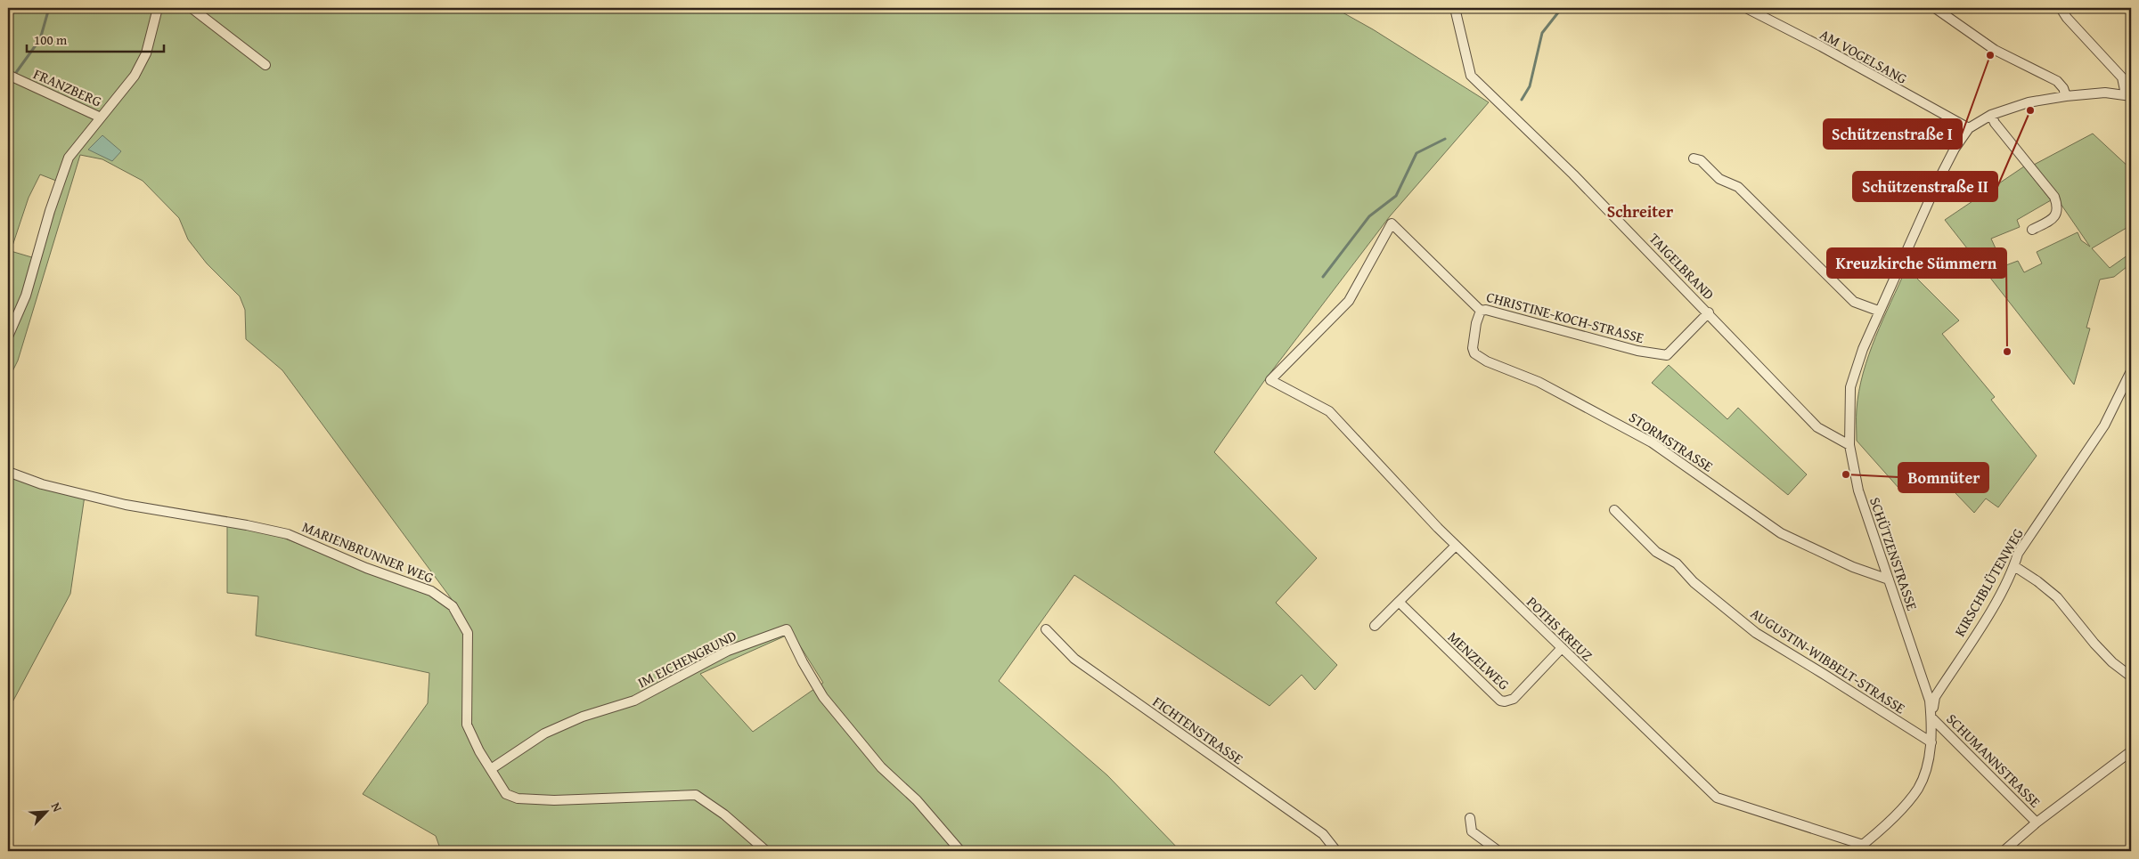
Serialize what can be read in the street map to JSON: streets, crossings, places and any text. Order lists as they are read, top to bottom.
{
  "streets": {
    "street": [
      "AM VOGELSANG",
      "FRANZBERG",
      "TAIGELBRAND",
      "CHRISTINE-KOCH-STRASSE",
      "STORMSTRASSE",
      "MARIENBRUNNER WEG",
      "SCHÜTZENSTRASSE",
      "KIRSCHBLÜTENWEG",
      "POTHS KREUZ",
      "IM EICHENGRUND",
      "MENZELWEG",
      "AUGUSTIN-WIBBELT-STRASSE",
      "FICHTENSTRASSE",
      "SCHUMANNSTRASSE"
    ]
  },
  "crossings": [
    ["AM VOGELSANG", "SCHÜTZENSTRASSE"],
    ["TAIGELBRAND", "CHRISTINE-KOCH-STRASSE"],
    ["TAIGELBRAND", "SCHÜTZENSTRASSE"],
    ["CHRISTINE-KOCH-STRASSE", "STORMSTRASSE"],
    ["CHRISTINE-KOCH-STRASSE", "POTHS KREUZ"],
    ["STORMSTRASSE", "SCHÜTZENSTRASSE"],
    ["MARIENBRUNNER WEG", "IM EICHENGRUND"],
    ["SCHÜTZENSTRASSE", "KIRSCHBLÜTENWEG"],
    ["SCHÜTZENSTRASSE", "POTHS KREUZ"],
    ["SCHÜTZENSTRASSE", "AUGUSTIN-WIBBELT-STRASSE"],
    ["SCHÜTZENSTRASSE", "SCHUMANNSTRASSE"],
    ["KIRSCHBLÜTENWEG", "SCHUMANNSTRASSE"],
    ["POTHS KREUZ", "MENZELWEG"]
  ],
  "districts": ["Schreiter"],
  "places": [
    "Schützenstraße I",
    "Schützenstraße II",
    "Kreuzkirche Sümmern",
    "Bomnüter"
  ],
  "scale_bar": "100 m",
  "north": "top right"
}
